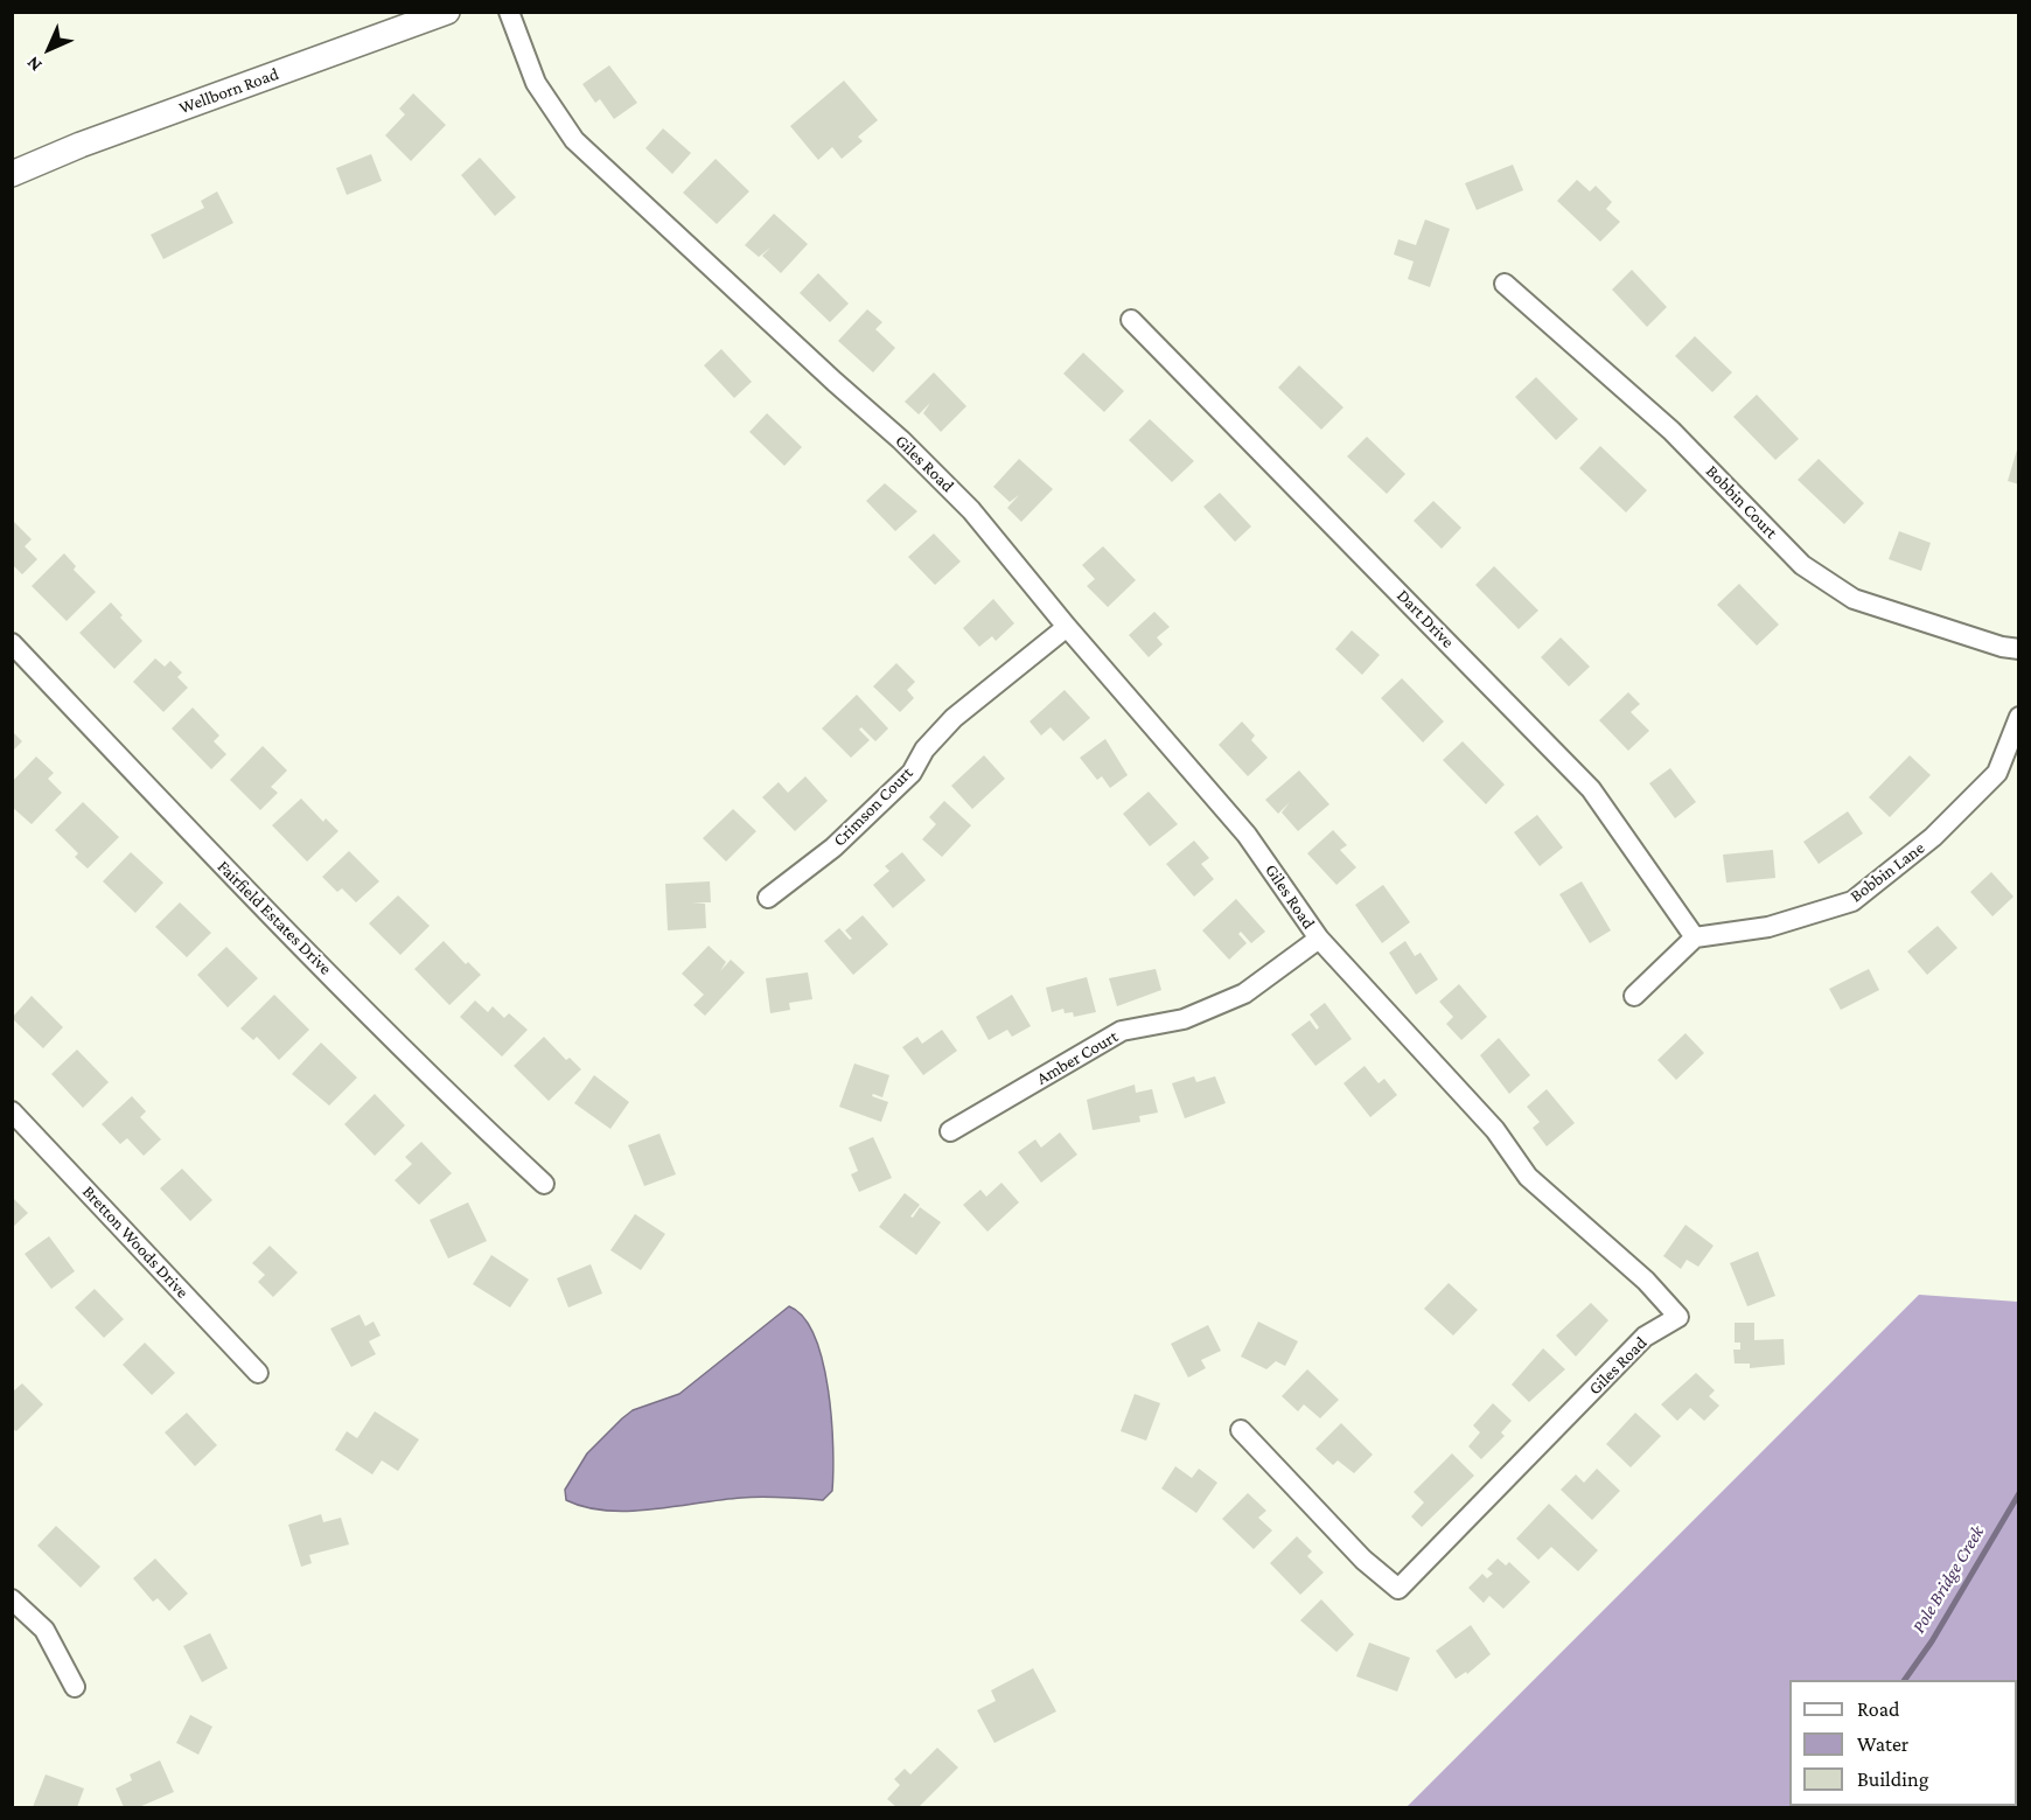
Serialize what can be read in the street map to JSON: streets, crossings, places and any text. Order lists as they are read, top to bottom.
{
  "streets": {
    "street": [
      "Wellborn Road",
      "Giles Road",
      "Bobbin Court",
      "Dart Drive",
      "Crimson Court",
      "Bobbin Lane",
      "Fairfield Estates Drive",
      "Amber Court",
      "Bretton Woods Drive"
    ]
  },
  "crossings": [
    ["Giles Road", "Crimson Court"],
    ["Giles Road", "Amber Court"],
    ["Dart Drive", "Bobbin Lane"]
  ],
  "water": ["Pole Bridge Creek"],
  "legend": ["Road", "Water", "Building"],
  "north": "bottom left"
}
